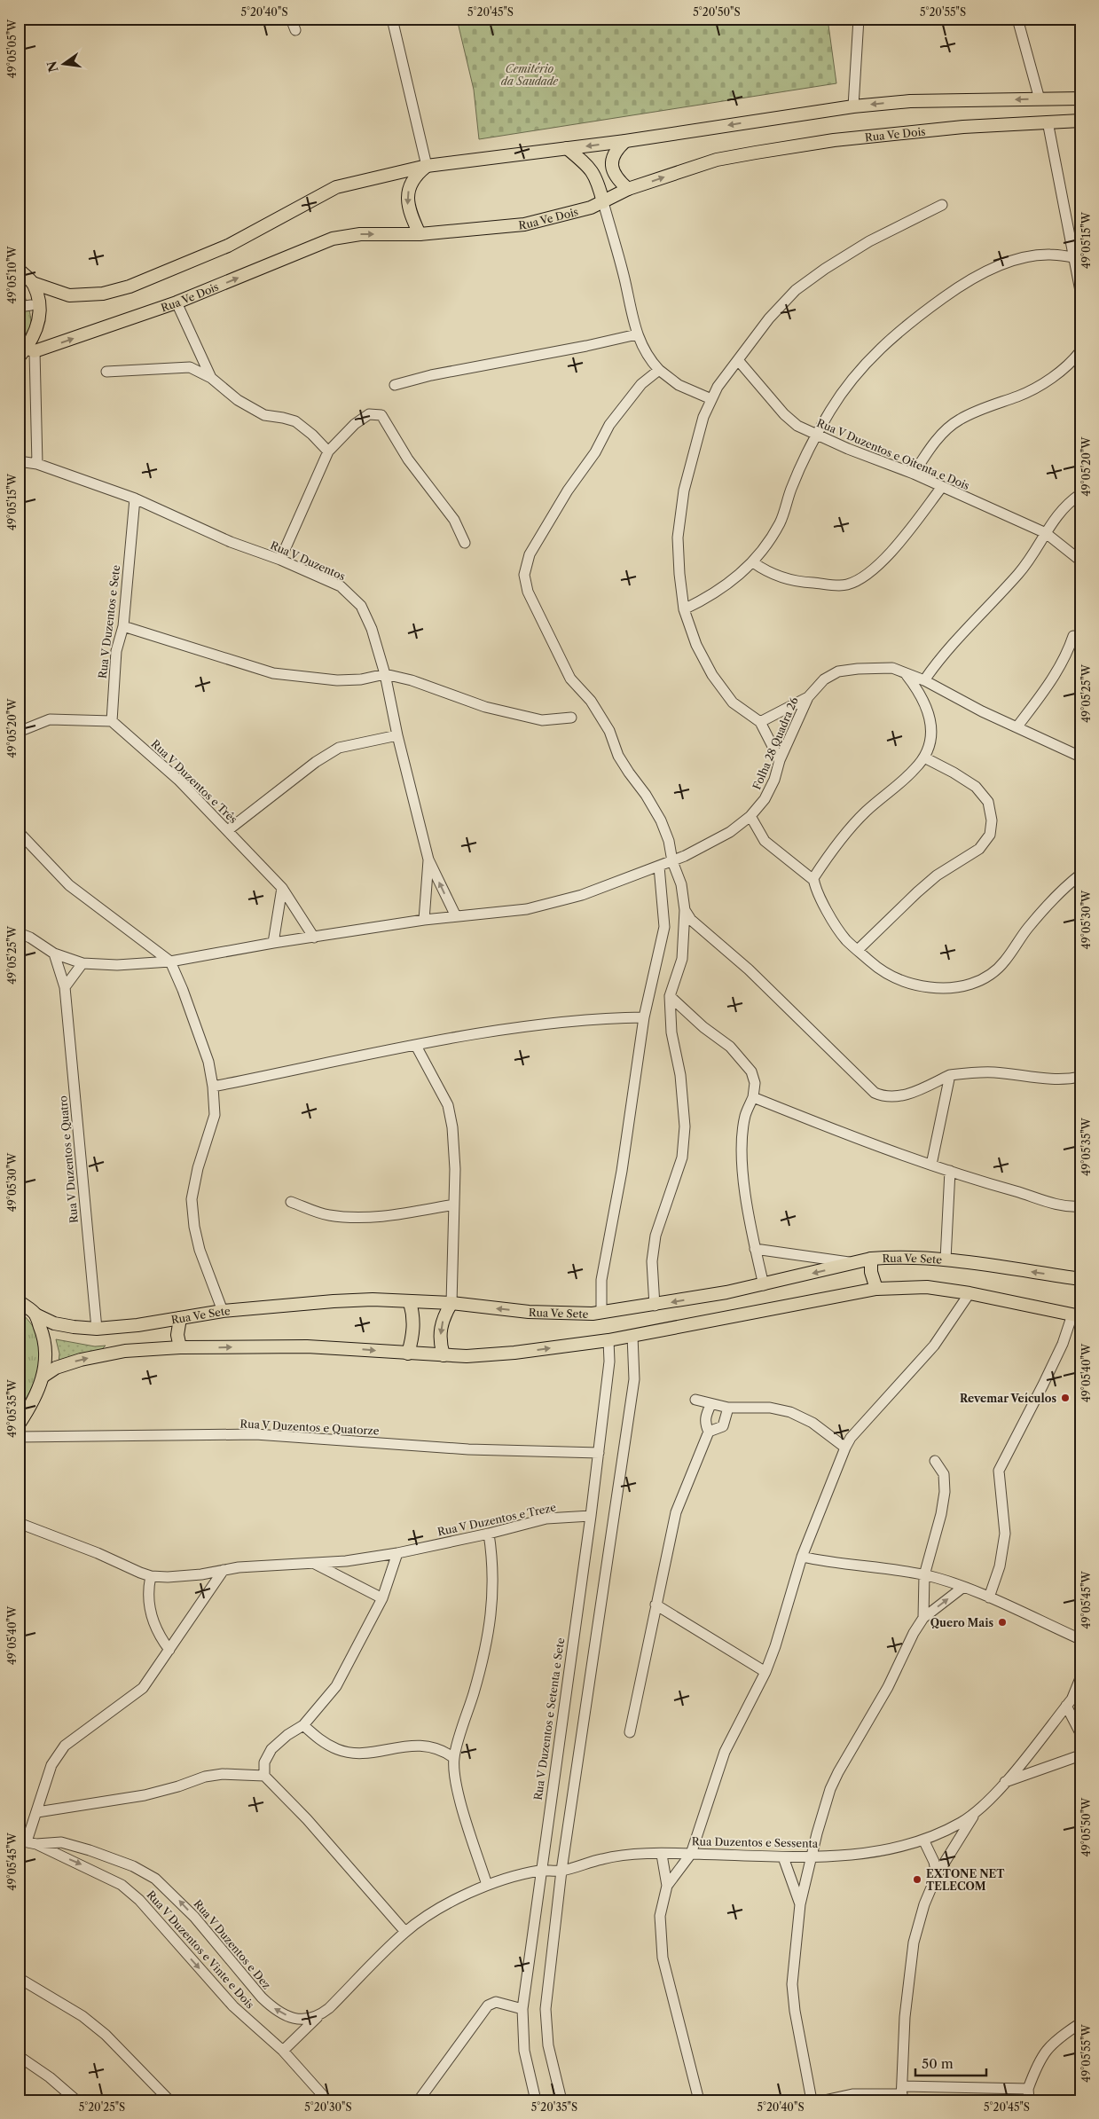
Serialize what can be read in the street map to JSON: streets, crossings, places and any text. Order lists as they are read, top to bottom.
{
  "streets": {
    "main road": ["Rua Ve Dois", "Rua Ve Sete"],
    "street": [
      "Rua V Duzentos e Oitenta e Dois",
      "Rua V Duzentos",
      "Rua V Duzentos e Sete",
      "Folha 28 Quadra 26",
      "Rua V Duzentos e Três",
      "Rua V Duzentos e Quatro",
      "Rua V Duzentos e Quatorze",
      "Rua V Duzentos e Treze",
      "Rua V Duzentos e Setenta e Sete",
      "Rua Duzentos e Sessenta",
      "Rua V Duzentos e Dez",
      "Rua V Duzentos e Vinte e Dois"
    ]
  },
  "crossings": [
    ["Rua V Duzentos", "Rua V Duzentos e Sete"],
    ["Rua V Duzentos", "Folha 28 Quadra 26"],
    ["Rua V Duzentos e Sete", "Rua V Duzentos e Três"],
    ["Folha 28 Quadra 26", "Rua V Duzentos e Três"],
    ["Folha 28 Quadra 26", "Rua V Duzentos e Quatro"],
    ["Rua V Duzentos e Quatro", "Rua Ve Sete"],
    ["Rua V Duzentos e Quatorze", "Rua V Duzentos e Setenta e Sete"],
    ["Rua V Duzentos e Treze", "Rua V Duzentos e Setenta e Sete"],
    ["Rua V Duzentos e Setenta e Sete", "Rua Duzentos e Sessenta"],
    ["Rua V Duzentos e Dez", "Rua V Duzentos e Vinte e Dois"]
  ],
  "one_way": ["Rua V Duzentos e Dez", "Rua V Duzentos e Vinte e Dois"],
  "parks": ["Cemitério da Saudade"],
  "places": ["Revemar Veículos", "Quero Mais", "EXTONE NET TELECOM"],
  "scale_bar": "50 m",
  "north": "left",
  "coordinates": [
    "5°20'40\"S",
    "5°20'45\"S",
    "5°20'50\"S",
    "5°20'55\"S",
    "49°05'05\"W",
    "49°05'15\"W",
    "49°05'10\"W",
    "49°05'20\"W",
    "49°05'25\"W",
    "49°05'30\"W",
    "49°05'35\"W",
    "49°05'40\"W",
    "49°05'45\"W",
    "49°05'50\"W",
    "49°05'55\"W",
    "5°20'25\"S",
    "5°20'30\"S",
    "5°20'35\"S"
  ]
}
